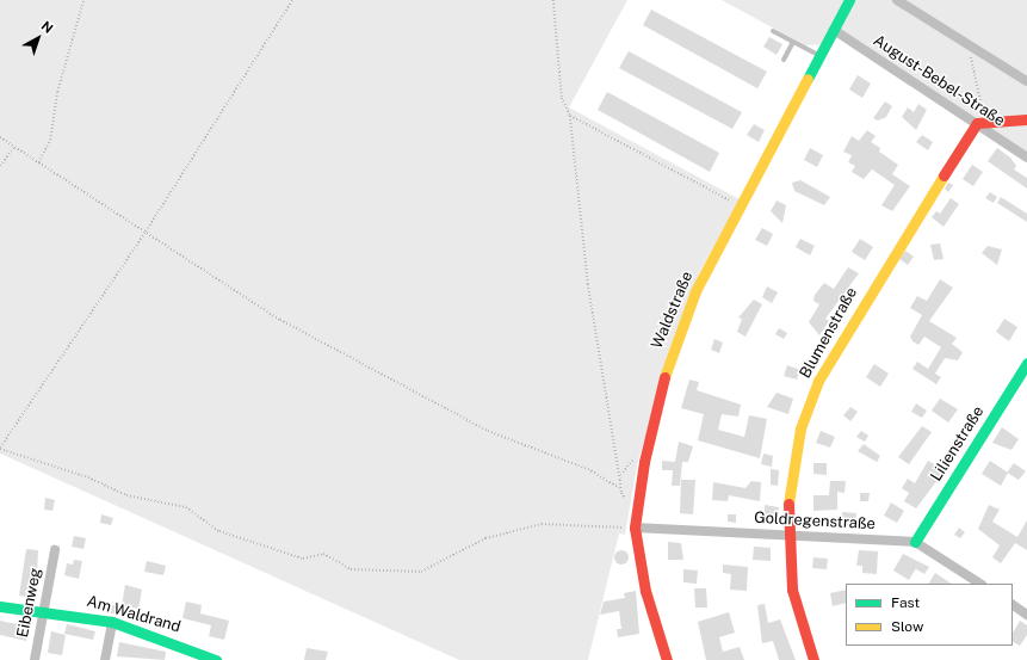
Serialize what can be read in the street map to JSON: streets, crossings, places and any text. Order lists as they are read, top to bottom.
{
  "streets": {
    "street": [
      "August-Bebel-Straße",
      "Waldstraße",
      "Blumenstraße",
      "Lilienstraße",
      "Goldregenstraße",
      "Eibenweg",
      "Am Waldrand"
    ]
  },
  "crossings": [
    ["August-Bebel-Straße", "Waldstraße"],
    ["August-Bebel-Straße", "Blumenstraße"],
    ["Waldstraße", "Goldregenstraße"],
    ["Blumenstraße", "Goldregenstraße"],
    ["Lilienstraße", "Goldregenstraße"],
    ["Eibenweg", "Am Waldrand"]
  ],
  "legend": ["Fast", "Slow"],
  "north": "top right"
}
